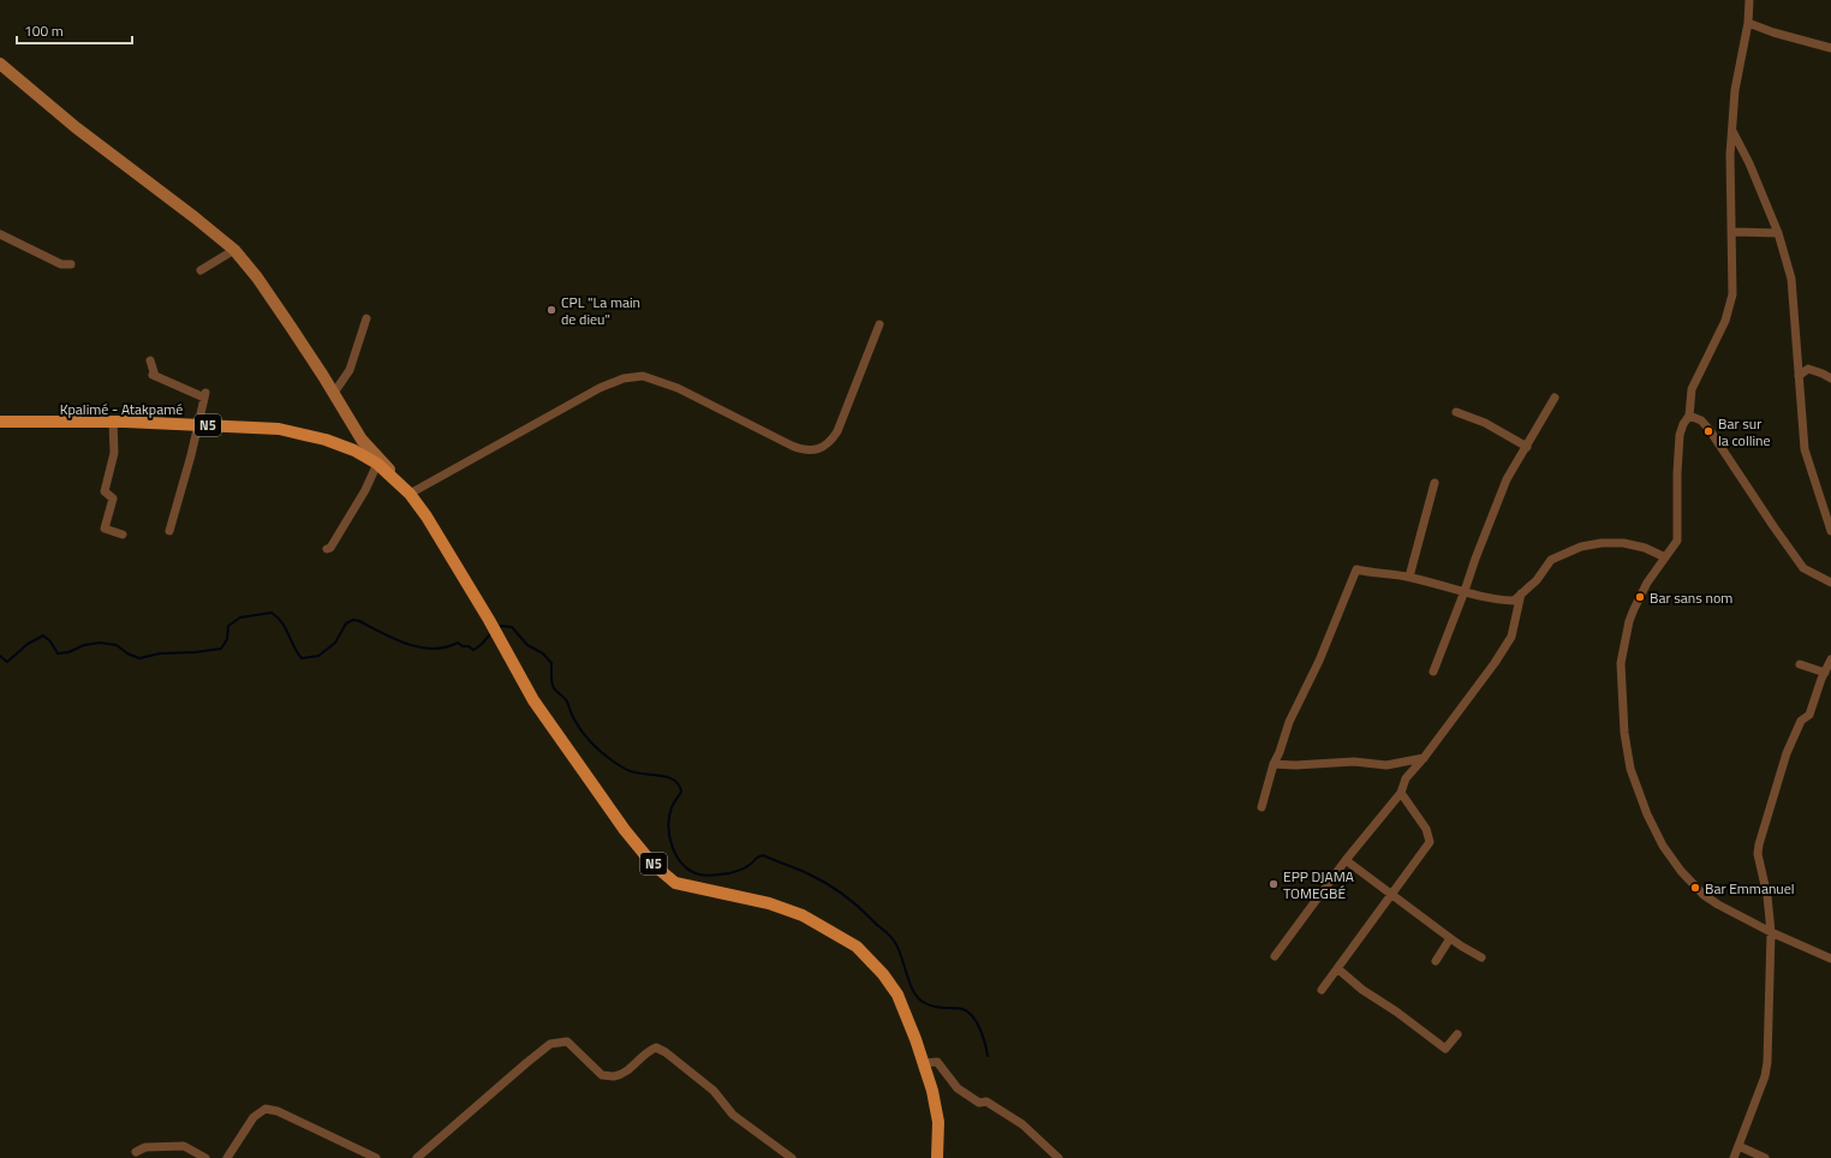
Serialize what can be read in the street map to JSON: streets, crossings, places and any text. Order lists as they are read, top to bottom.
{
  "streets": {
    "main road": ["Kpalimé - Atakpamé", "N5"]
  },
  "crossings": [
    ["Kpalimé - Atakpamé", "N5"]
  ],
  "places": [
    "CPL \"La main de dieu\"",
    "Bar sur la colline",
    "Bar sans nom",
    "EPP DJAMA TOMEGBÉ",
    "Bar Emmanuel"
  ],
  "scale_bar": "100 m"
}
